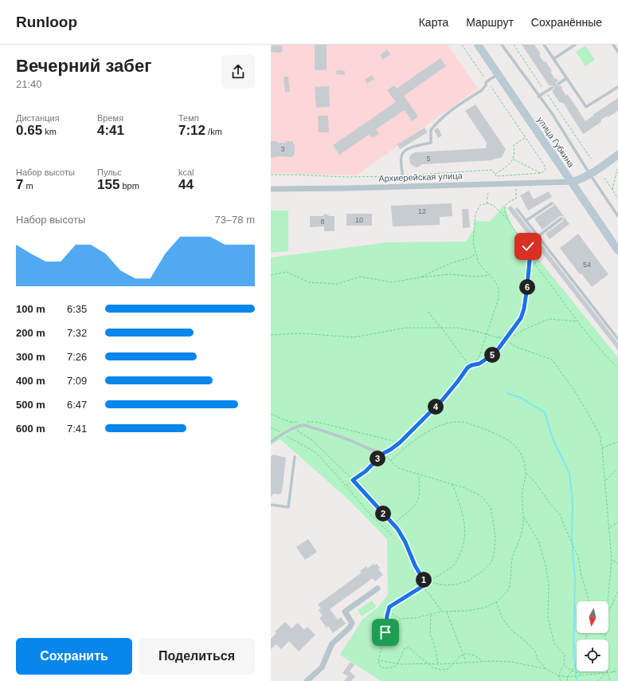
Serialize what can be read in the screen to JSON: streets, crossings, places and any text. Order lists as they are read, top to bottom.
{
  "streets": {
    "main road": ["улица Губкина"],
    "street": ["Архиерейская улица"]
  },
  "crossings": [
    ["улица Губкина", "Архиерейская улица"]
  ],
  "house_numbers": [
    "3",
    "5",
    "12",
    "10",
    "8",
    "54"
  ],
  "north": "bottom",
  "page": {
    "header": "Runloop",
    "nav": ["Карта", "Маршрут", "Сохранённые"],
    "heading": ["Вечерний забег", "21:40"],
    "stats": [
      ["Дистанция", "0.65 km"],
      ["Время", "4:41"],
      ["Темп", "7:12 /km"],
      ["Набор высоты", "7 m"],
      ["Пульс", "155 bpm"],
      ["kcal", "44"]
    ],
    "chart": ["Набор высоты", "73–78 m"],
    "pins": [
      "6",
      "5",
      "4",
      "3",
      "2",
      "1"
    ],
    "list": [
      {
        "name": "100 m",
        "note": "6:35"
      },
      {
        "name": "200 m",
        "note": "7:32"
      },
      {
        "name": "300 m",
        "note": "7:26"
      },
      {
        "name": "400 m",
        "note": "7:09"
      },
      {
        "name": "500 m",
        "note": "6:47"
      },
      {
        "name": "600 m",
        "note": "7:41"
      }
    ],
    "buttons": ["Сохранить", "Поделиться"]
  }
}
